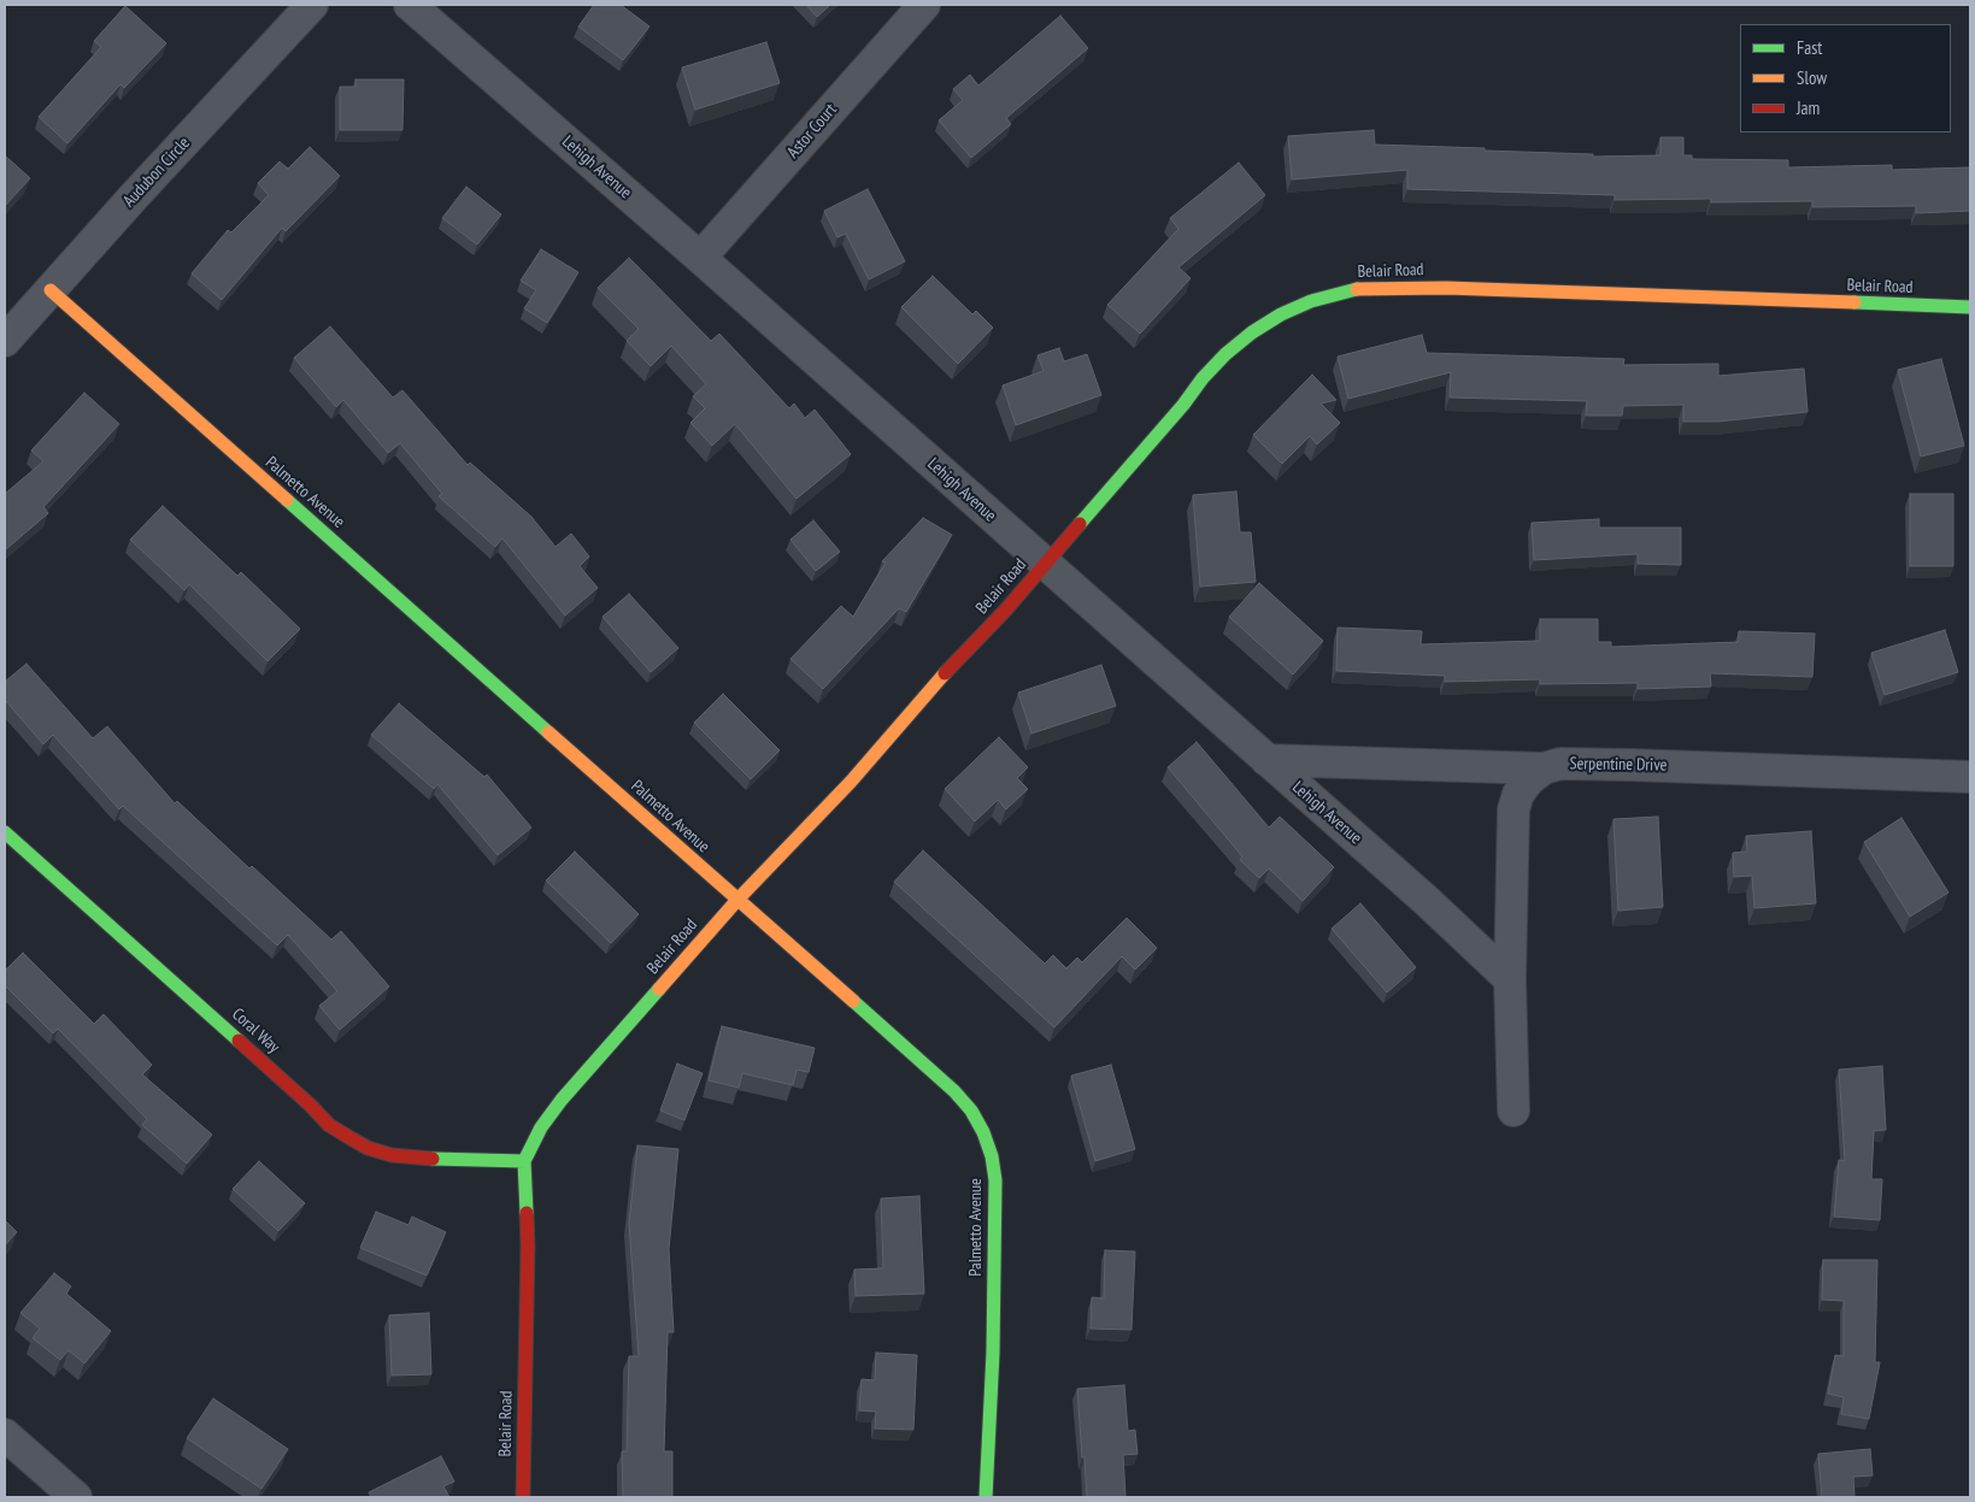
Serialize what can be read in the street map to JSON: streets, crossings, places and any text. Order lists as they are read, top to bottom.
{
  "streets": {
    "street": [
      "Astor Court",
      "Lehigh Avenue",
      "Audubon Circle",
      "Belair Road",
      "Palmetto Avenue",
      "Serpentine Drive",
      "Coral Way"
    ]
  },
  "crossings": [
    ["Astor Court", "Lehigh Avenue"],
    ["Lehigh Avenue", "Belair Road"],
    ["Lehigh Avenue", "Serpentine Drive"],
    ["Audubon Circle", "Palmetto Avenue"],
    ["Belair Road", "Palmetto Avenue"],
    ["Belair Road", "Coral Way"]
  ],
  "legend": ["Fast", "Slow", "Jam"]
}
